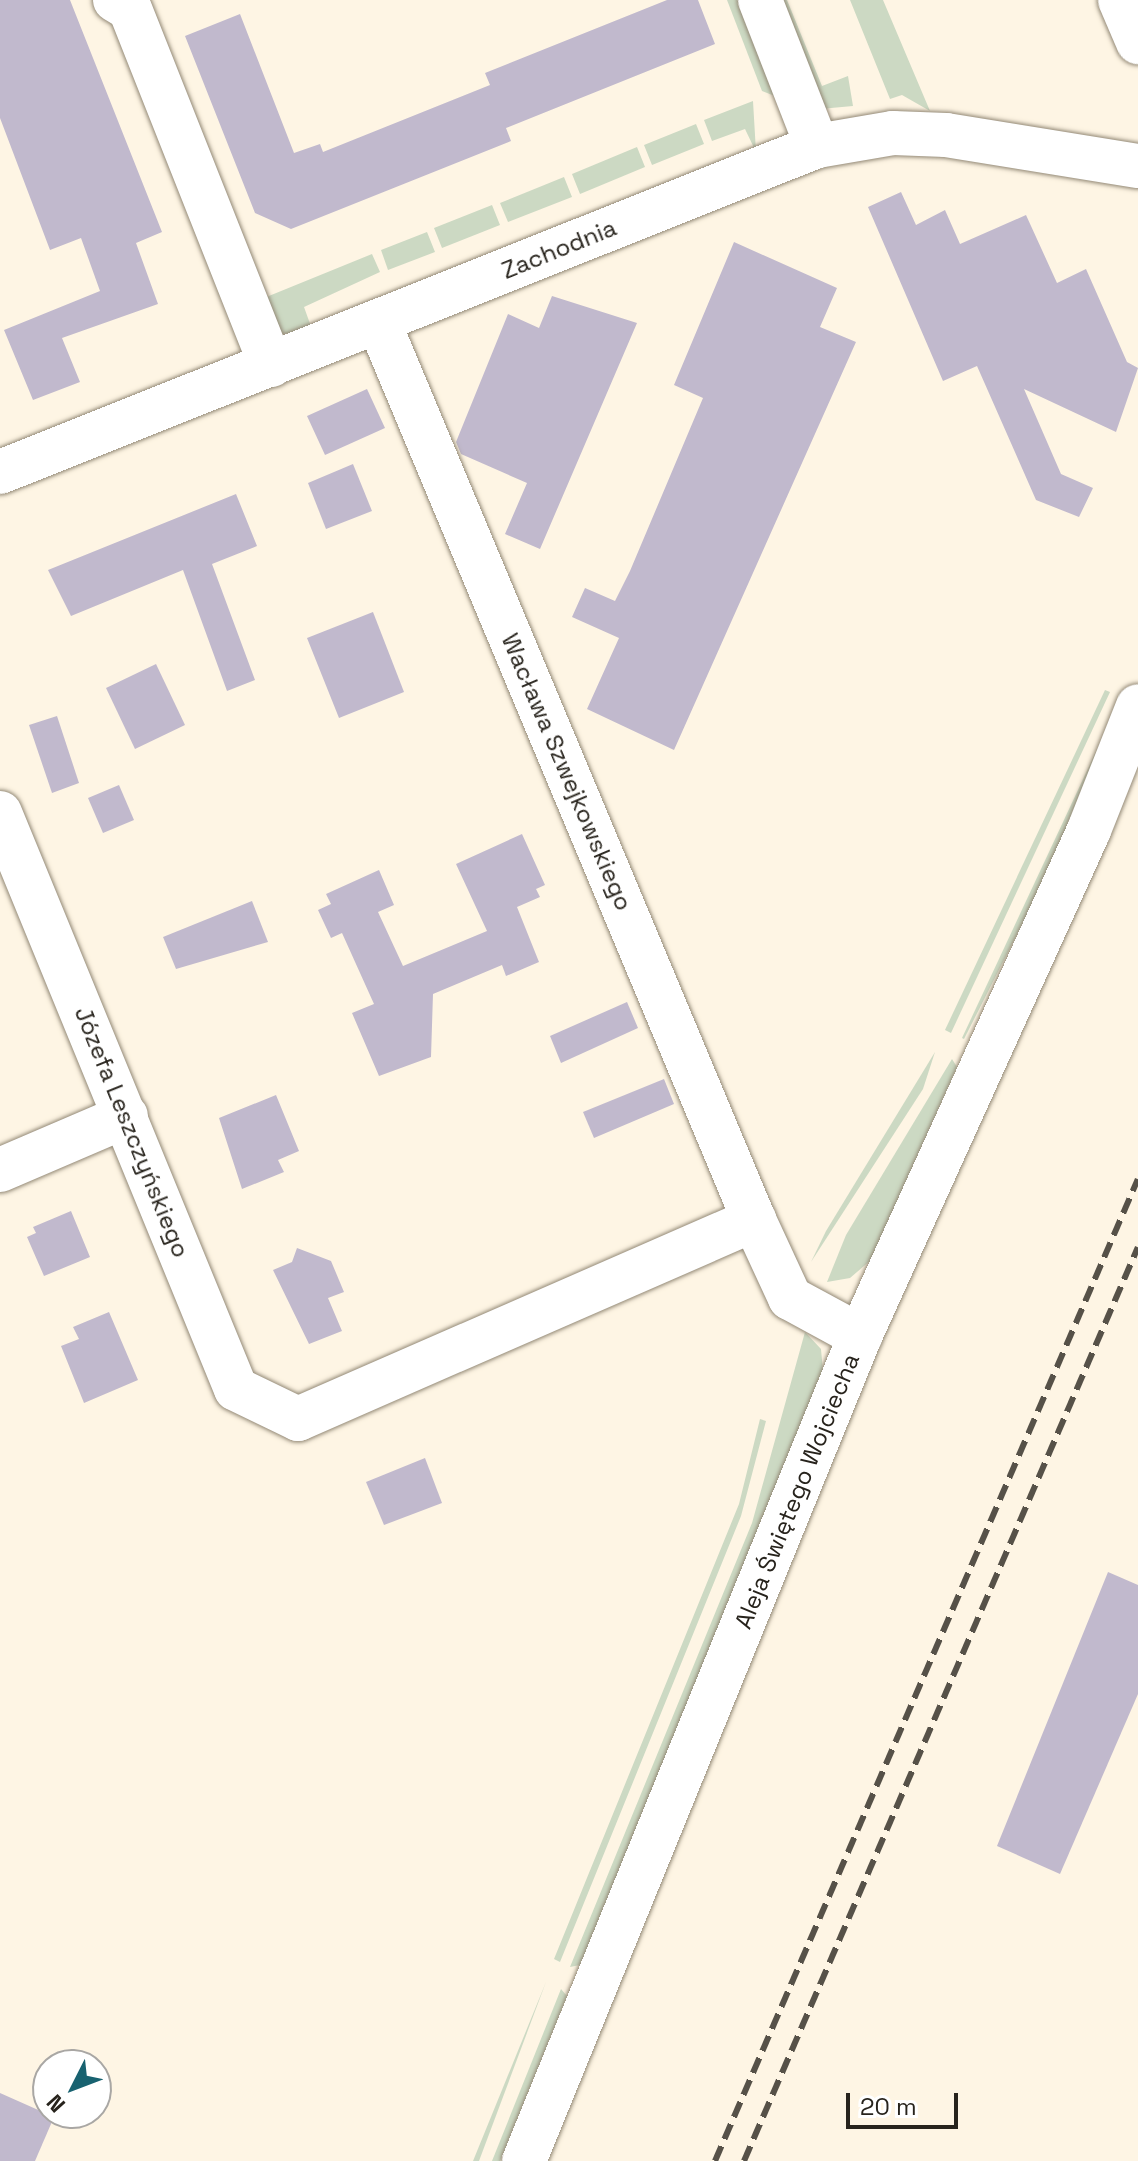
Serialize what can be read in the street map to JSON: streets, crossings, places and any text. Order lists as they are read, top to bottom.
{
  "streets": {
    "street": [
      "Zachodnia",
      "Wacława Szwejkowskiego",
      "Józefa Leszczyńskiego",
      "Aleja Świętego Wojciecha"
    ]
  },
  "crossings": [
    ["Zachodnia", "Wacława Szwejkowskiego"],
    ["Wacława Szwejkowskiego", "Józefa Leszczyńskiego"],
    ["Wacława Szwejkowskiego", "Aleja Świętego Wojciecha"]
  ],
  "scale_bar": "20 m",
  "north": "bottom left"
}
